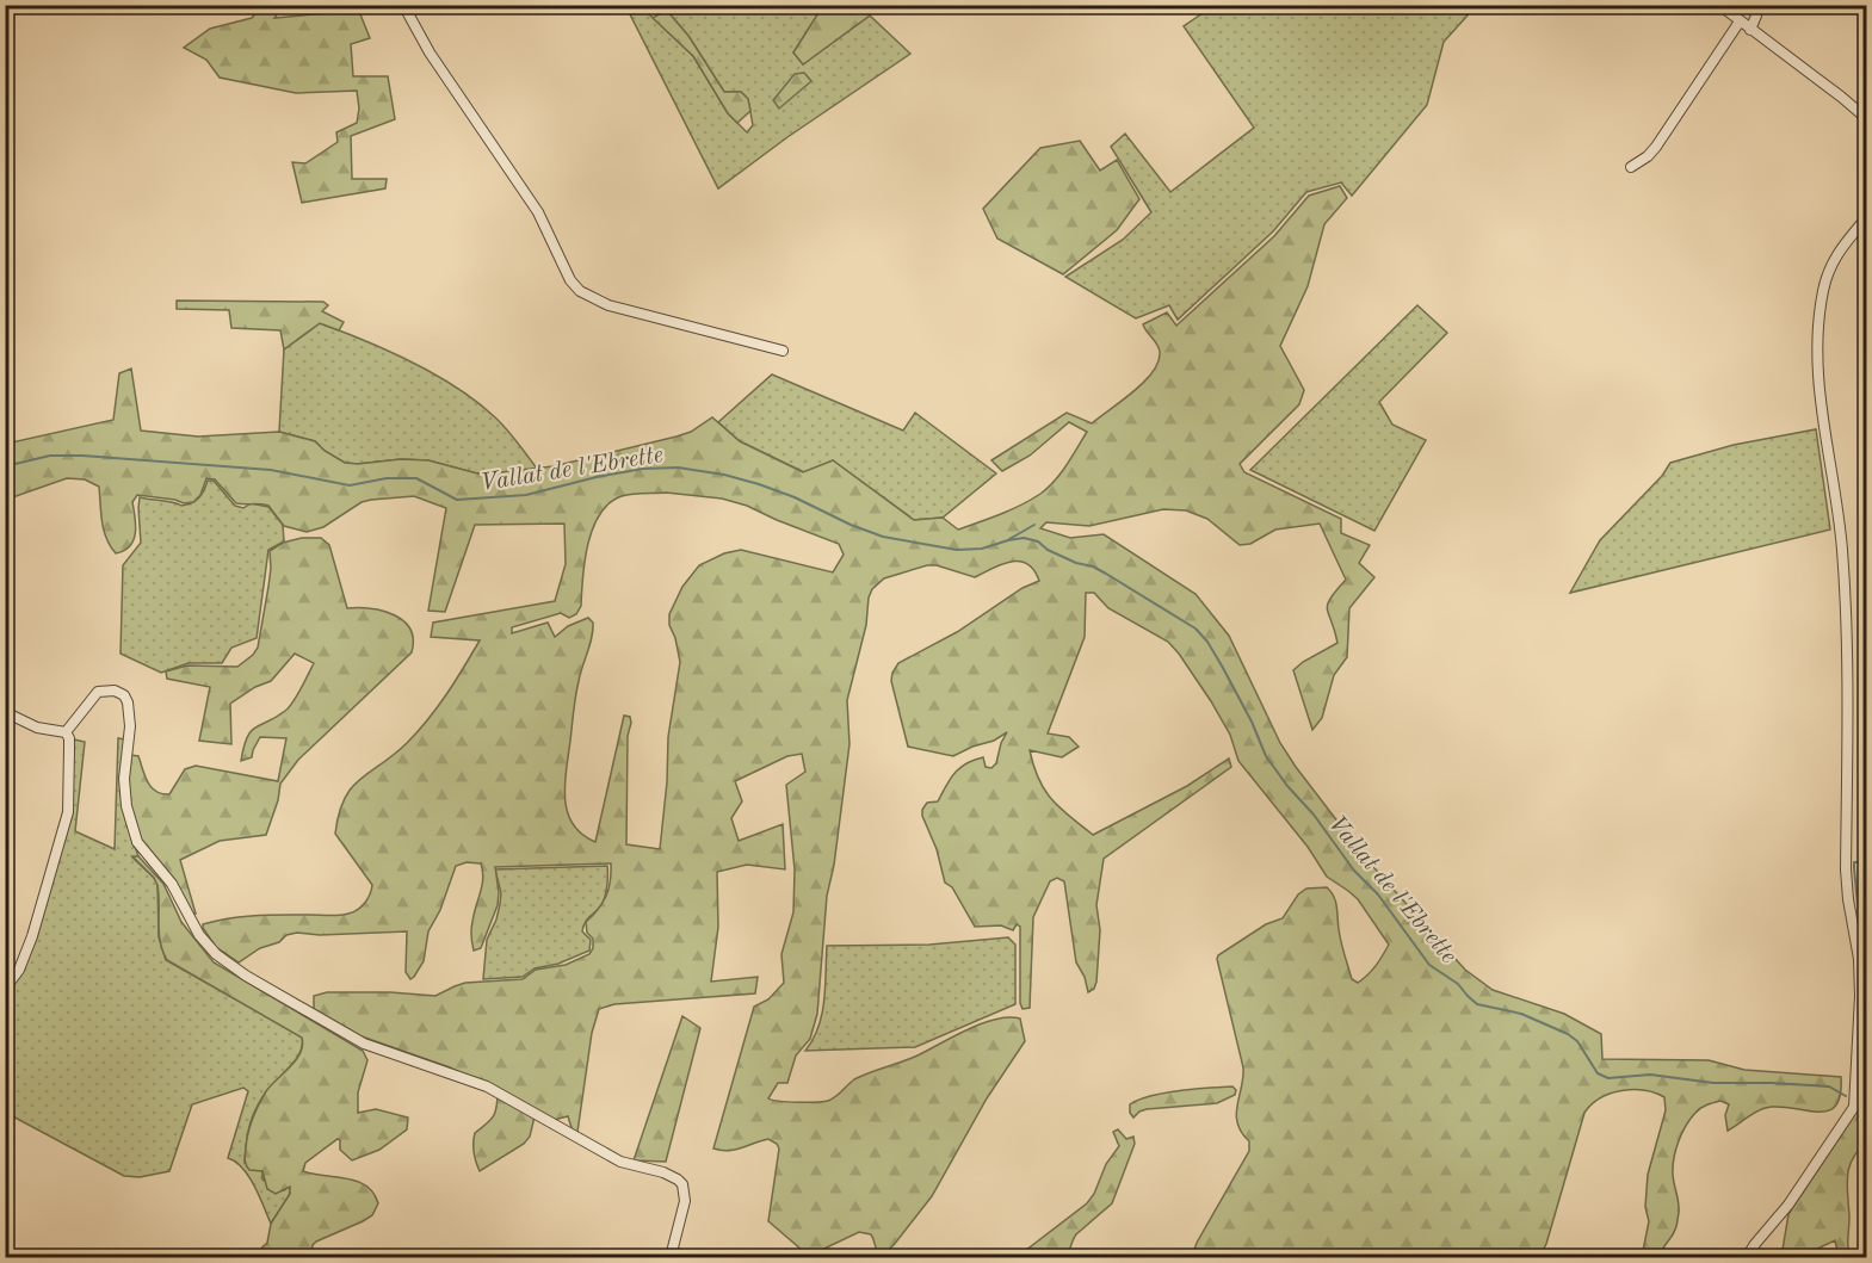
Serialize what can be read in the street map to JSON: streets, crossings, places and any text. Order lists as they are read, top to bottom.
{
  "water": ["Vallat de l'Ebrette"]
}
